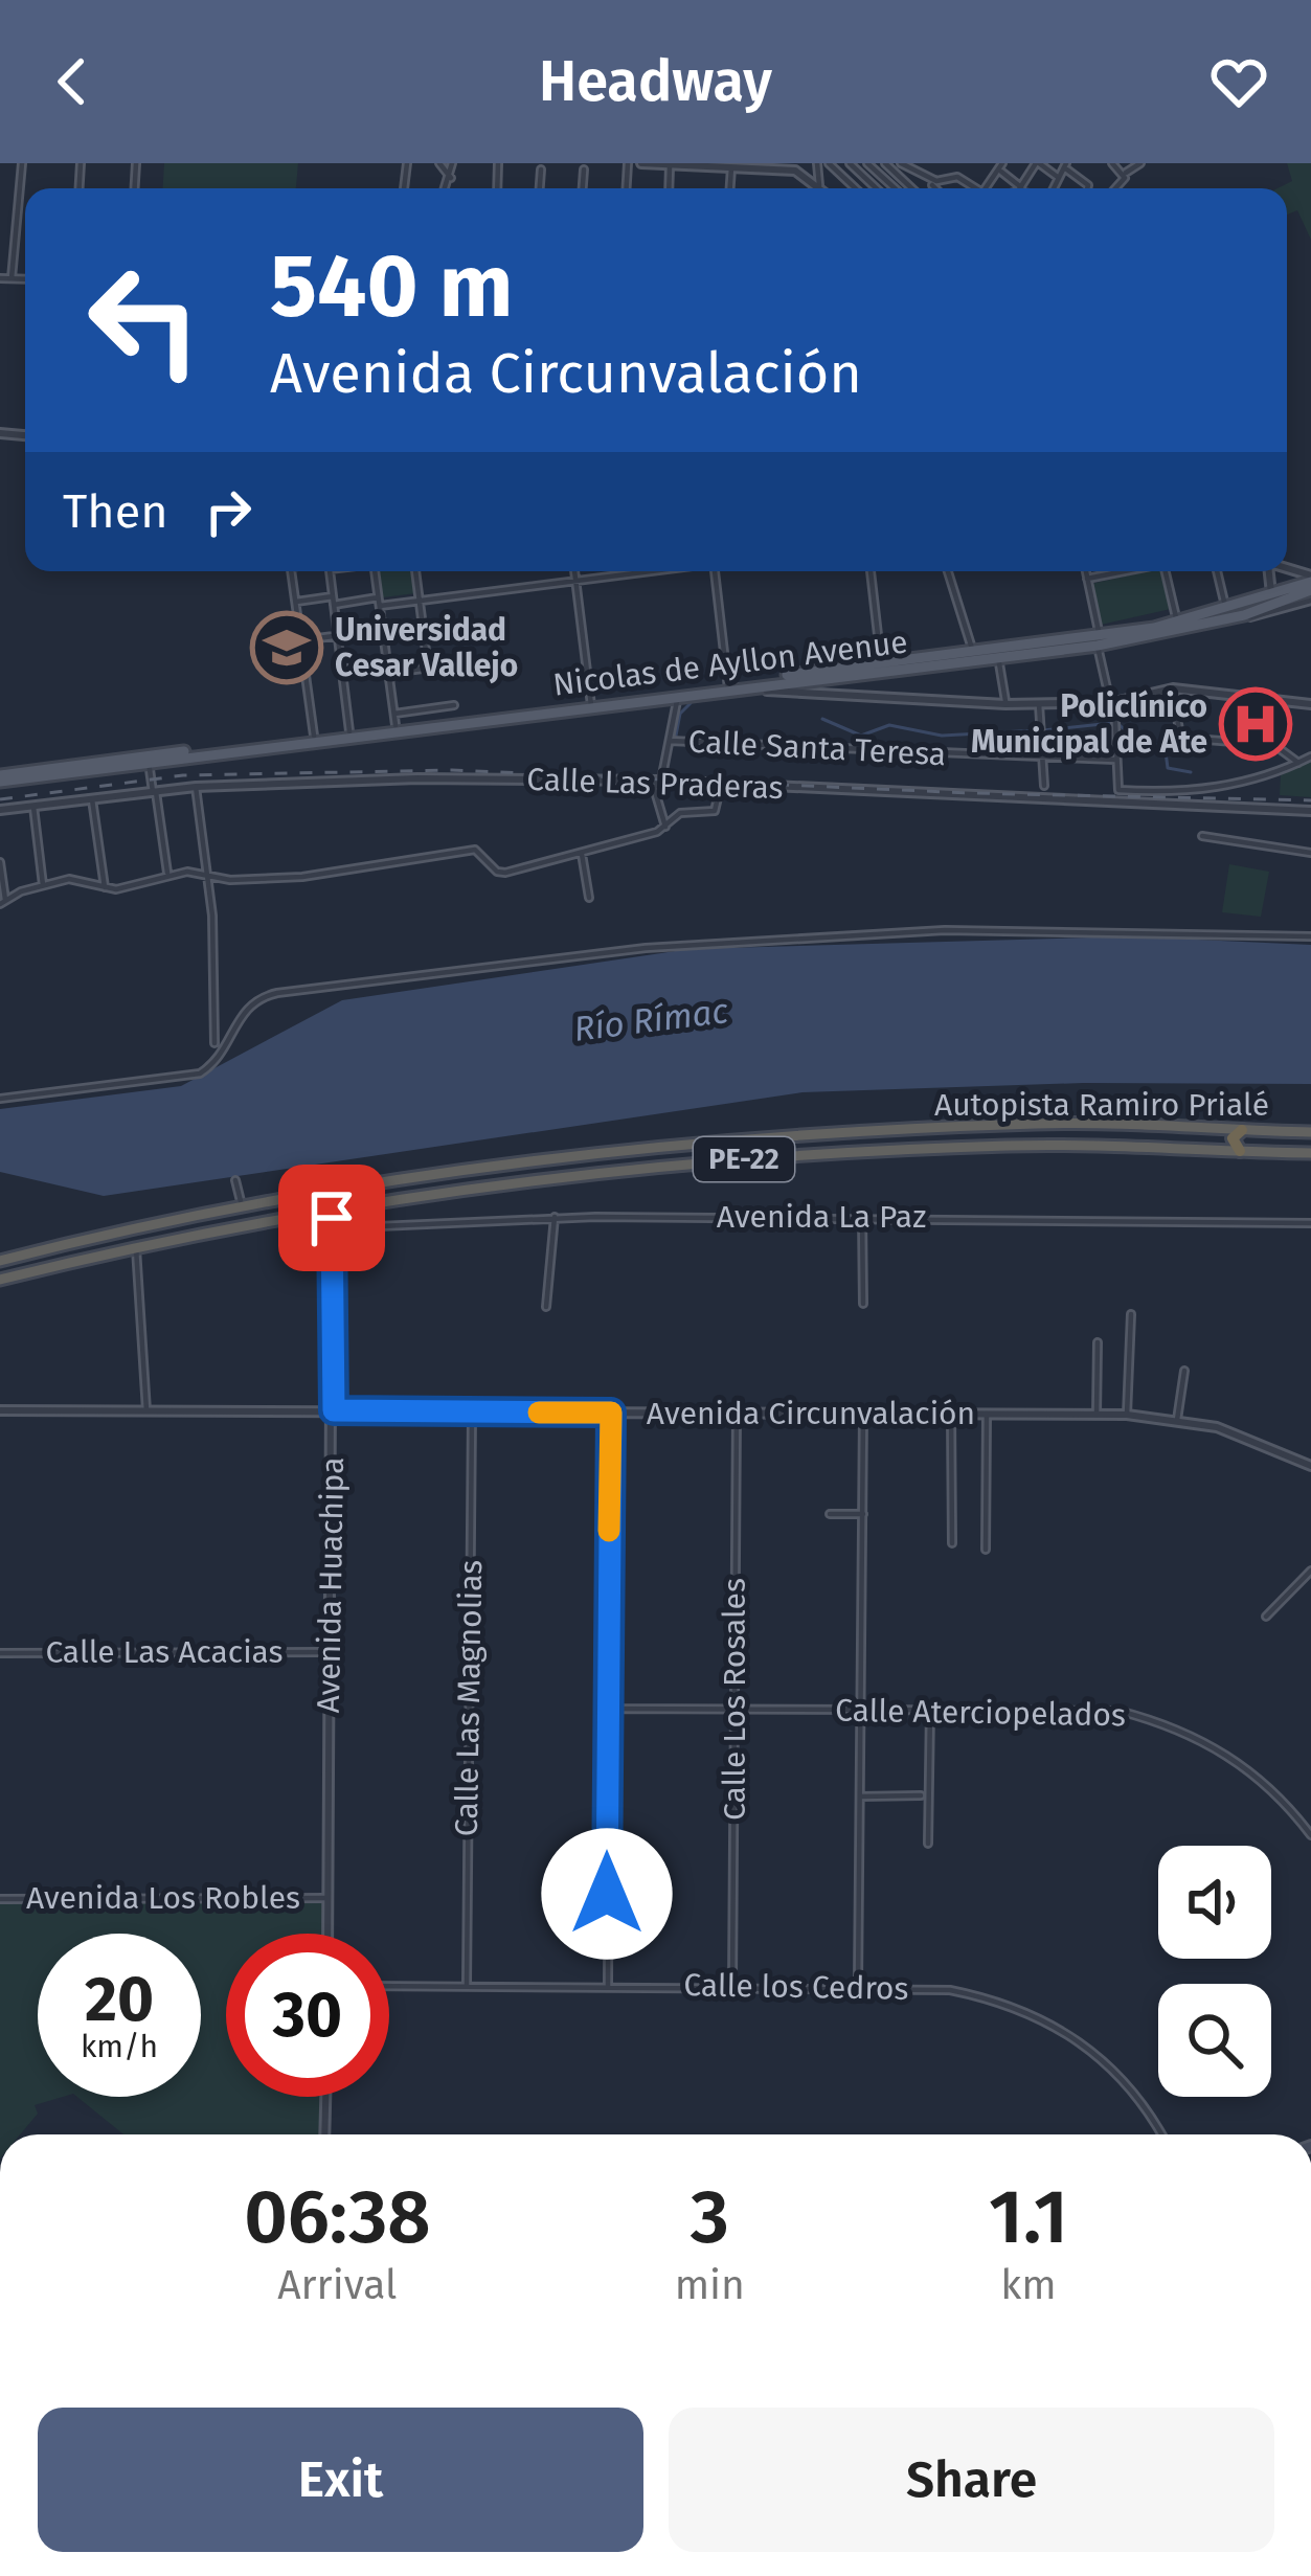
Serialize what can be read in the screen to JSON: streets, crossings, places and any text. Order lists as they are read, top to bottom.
{
  "streets": {
    "highway": ["Autopista Ramiro Prialé", "PE-22"],
    "main road": ["Nicolas de Ayllon Avenue"],
    "street": [
      "Calle Santa Teresa",
      "Calle Las Praderas",
      "Avenida La Paz",
      "Avenida Circunvalación",
      "Avenida Huachipa",
      "Calle Las Acacias",
      "Calle Las Magnolias",
      "Calle Los Rosales",
      "Calle Aterciopelados",
      "Avenida Los Robles",
      "Calle los Cedros"
    ]
  },
  "crossings": [
    ["Autopista Ramiro Prialé", "Avenida Huachipa"],
    ["Avenida La Paz", "Avenida Huachipa"],
    ["Avenida Circunvalación", "Avenida Huachipa"],
    ["Avenida Circunvalación", "Calle Las Magnolias"],
    ["Avenida Circunvalación", "Calle Los Rosales"],
    ["Avenida Huachipa", "Calle Las Acacias"],
    ["Avenida Huachipa", "Avenida Los Robles"],
    ["Calle Las Magnolias", "Calle los Cedros"],
    ["Calle Los Rosales", "Calle Aterciopelados"],
    ["Calle Los Rosales", "Calle los Cedros"]
  ],
  "water": ["Río Rímac"],
  "places": {
    "school or university": ["Universidad Cesar Vallejo"],
    "hospital": ["Policlínico Municipal de Ate"]
  },
  "page": {
    "header": "Headway",
    "turn": ["540 m", "Avenida Circunvalación"],
    "then": "Then",
    "speed": "20 km/h",
    "limit": "30",
    "eta": [
      "06:38",
      "Arrival",
      "3",
      "min",
      "1.1",
      "km"
    ],
    "buttons": ["Exit", "Share"]
  }
}
